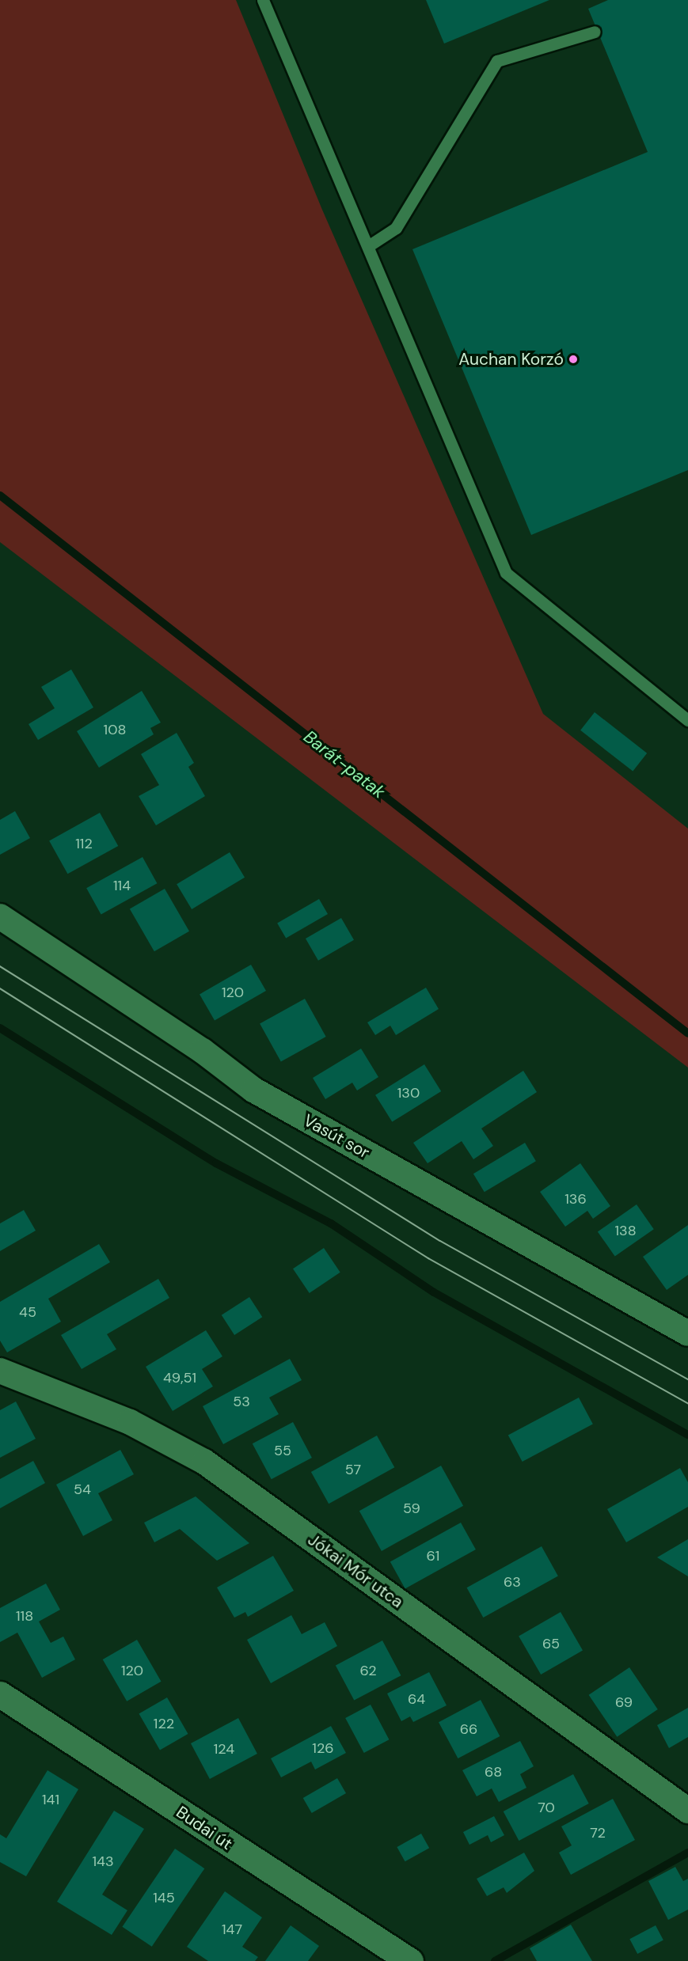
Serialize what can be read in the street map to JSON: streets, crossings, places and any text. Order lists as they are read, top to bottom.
{
  "streets": {
    "main road": ["Budai út"],
    "street": ["Vasút sor", "Jókai Mór utca"]
  },
  "water": ["Barát-patak"],
  "places": ["Auchan Korzó"],
  "house_numbers": [
    "108",
    "112",
    "114",
    "120",
    "130",
    "136",
    "138",
    "45",
    "49,51",
    "53",
    "55",
    "57",
    "54",
    "59",
    "61",
    "63",
    "118",
    "65",
    "120",
    "62",
    "64",
    "69",
    "122",
    "66",
    "126",
    "124",
    "68",
    "141",
    "70",
    "72",
    "143",
    "145",
    "147"
  ]
}
